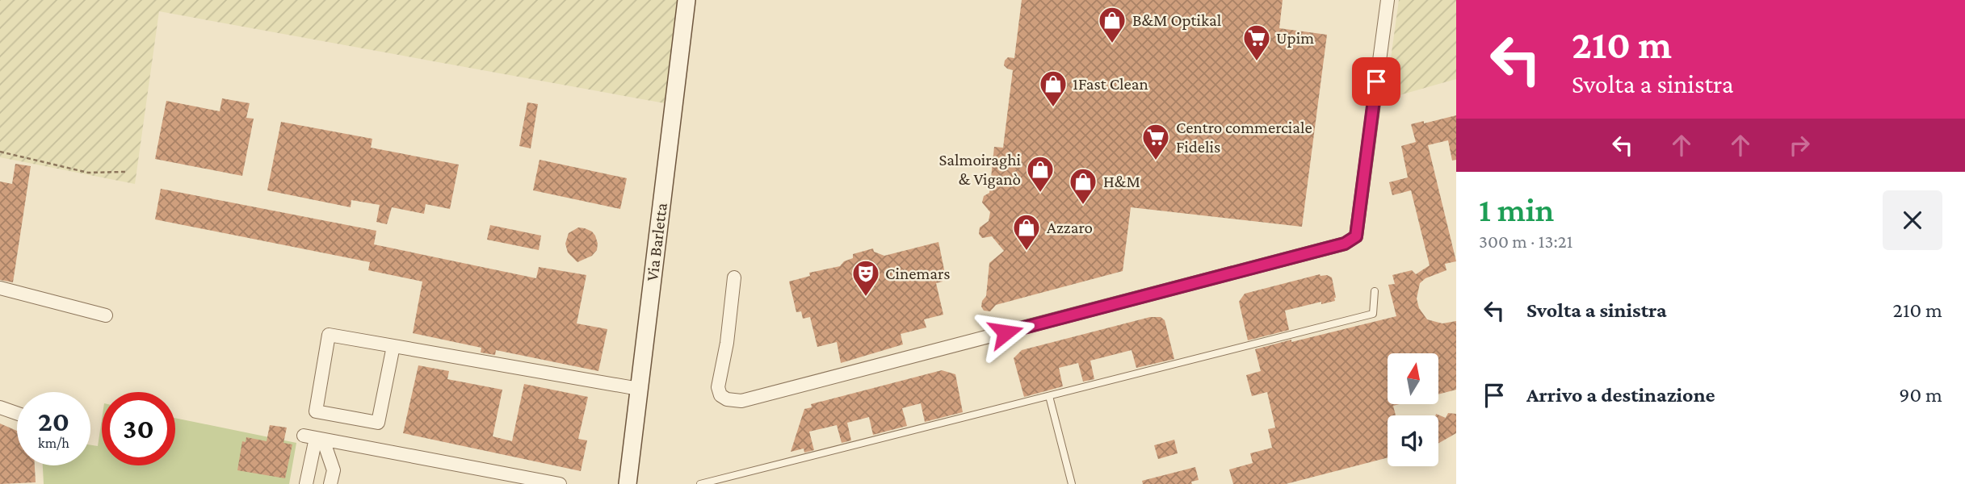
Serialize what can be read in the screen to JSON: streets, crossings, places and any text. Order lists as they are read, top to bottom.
{
  "streets": {
    "main road": ["Via Barletta"]
  },
  "places": {
    "shop": [
      "B&M Optikal",
      "1Fast Clean",
      "Salmoiraghi & Viganò",
      "H&M",
      "Azzaro"
    ],
    "supermarket": ["Upim", "Centro commerciale Fidelis"],
    "theatre": ["Cinemars"]
  },
  "north": "top",
  "page": {
    "turn": ["210 m", "Svolta a sinistra"],
    "heading": ["1 min", "300 m · 13:21"],
    "list": [
      {
        "name": "Svolta a sinistra",
        "value": "210 m"
      },
      {
        "name": "Arrivo a destinazione",
        "value": "90 m"
      }
    ],
    "speed": "20 km/h",
    "limit": "30"
  }
}
